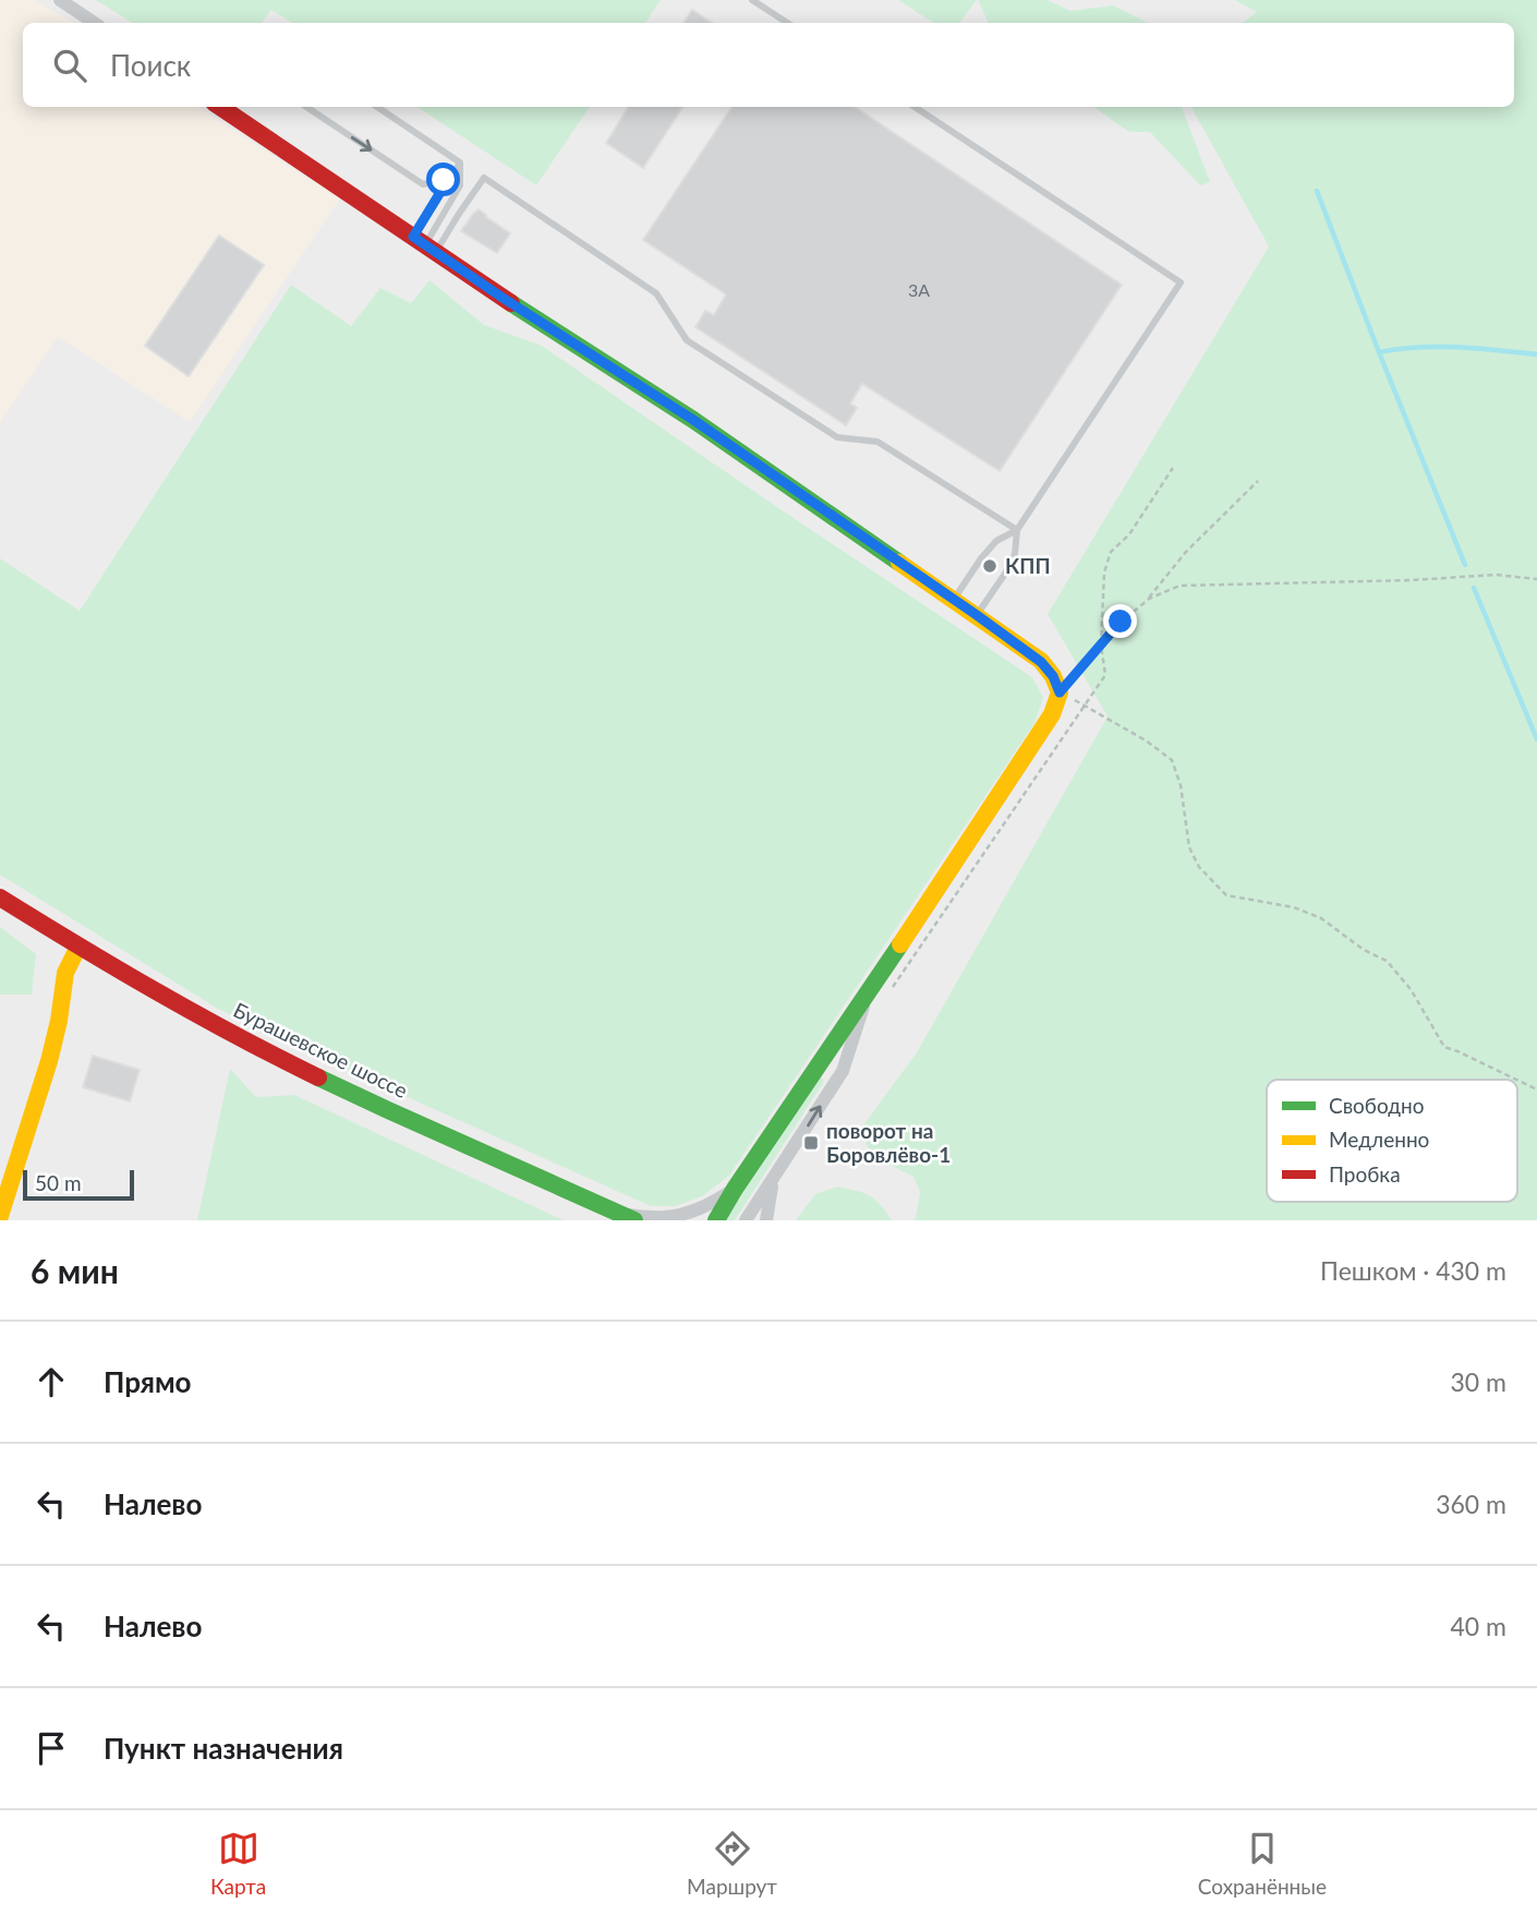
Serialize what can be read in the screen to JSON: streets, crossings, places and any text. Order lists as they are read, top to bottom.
{
  "streets": {
    "street": ["Бурашевское шоссе"]
  },
  "places": {
    "other": ["КПП"],
    "transit": ["поворот на Боровлёво-1"]
  },
  "house_numbers": ["3А"],
  "legend": ["Свободно", "Медленно", "Пробка"],
  "scale_bar": "50 m",
  "page": {
    "search": "Поиск",
    "scale": "50 m",
    "heading": ["6 мин", "Пешком · 430 m"],
    "list": [
      ["Прямо", "30 m"],
      ["Налево", "360 m"],
      ["Налево", "40 m"],
      "Пункт назначения"
    ],
    "nav": ["Карта", "Маршрут", "Сохранённые"]
  }
}
